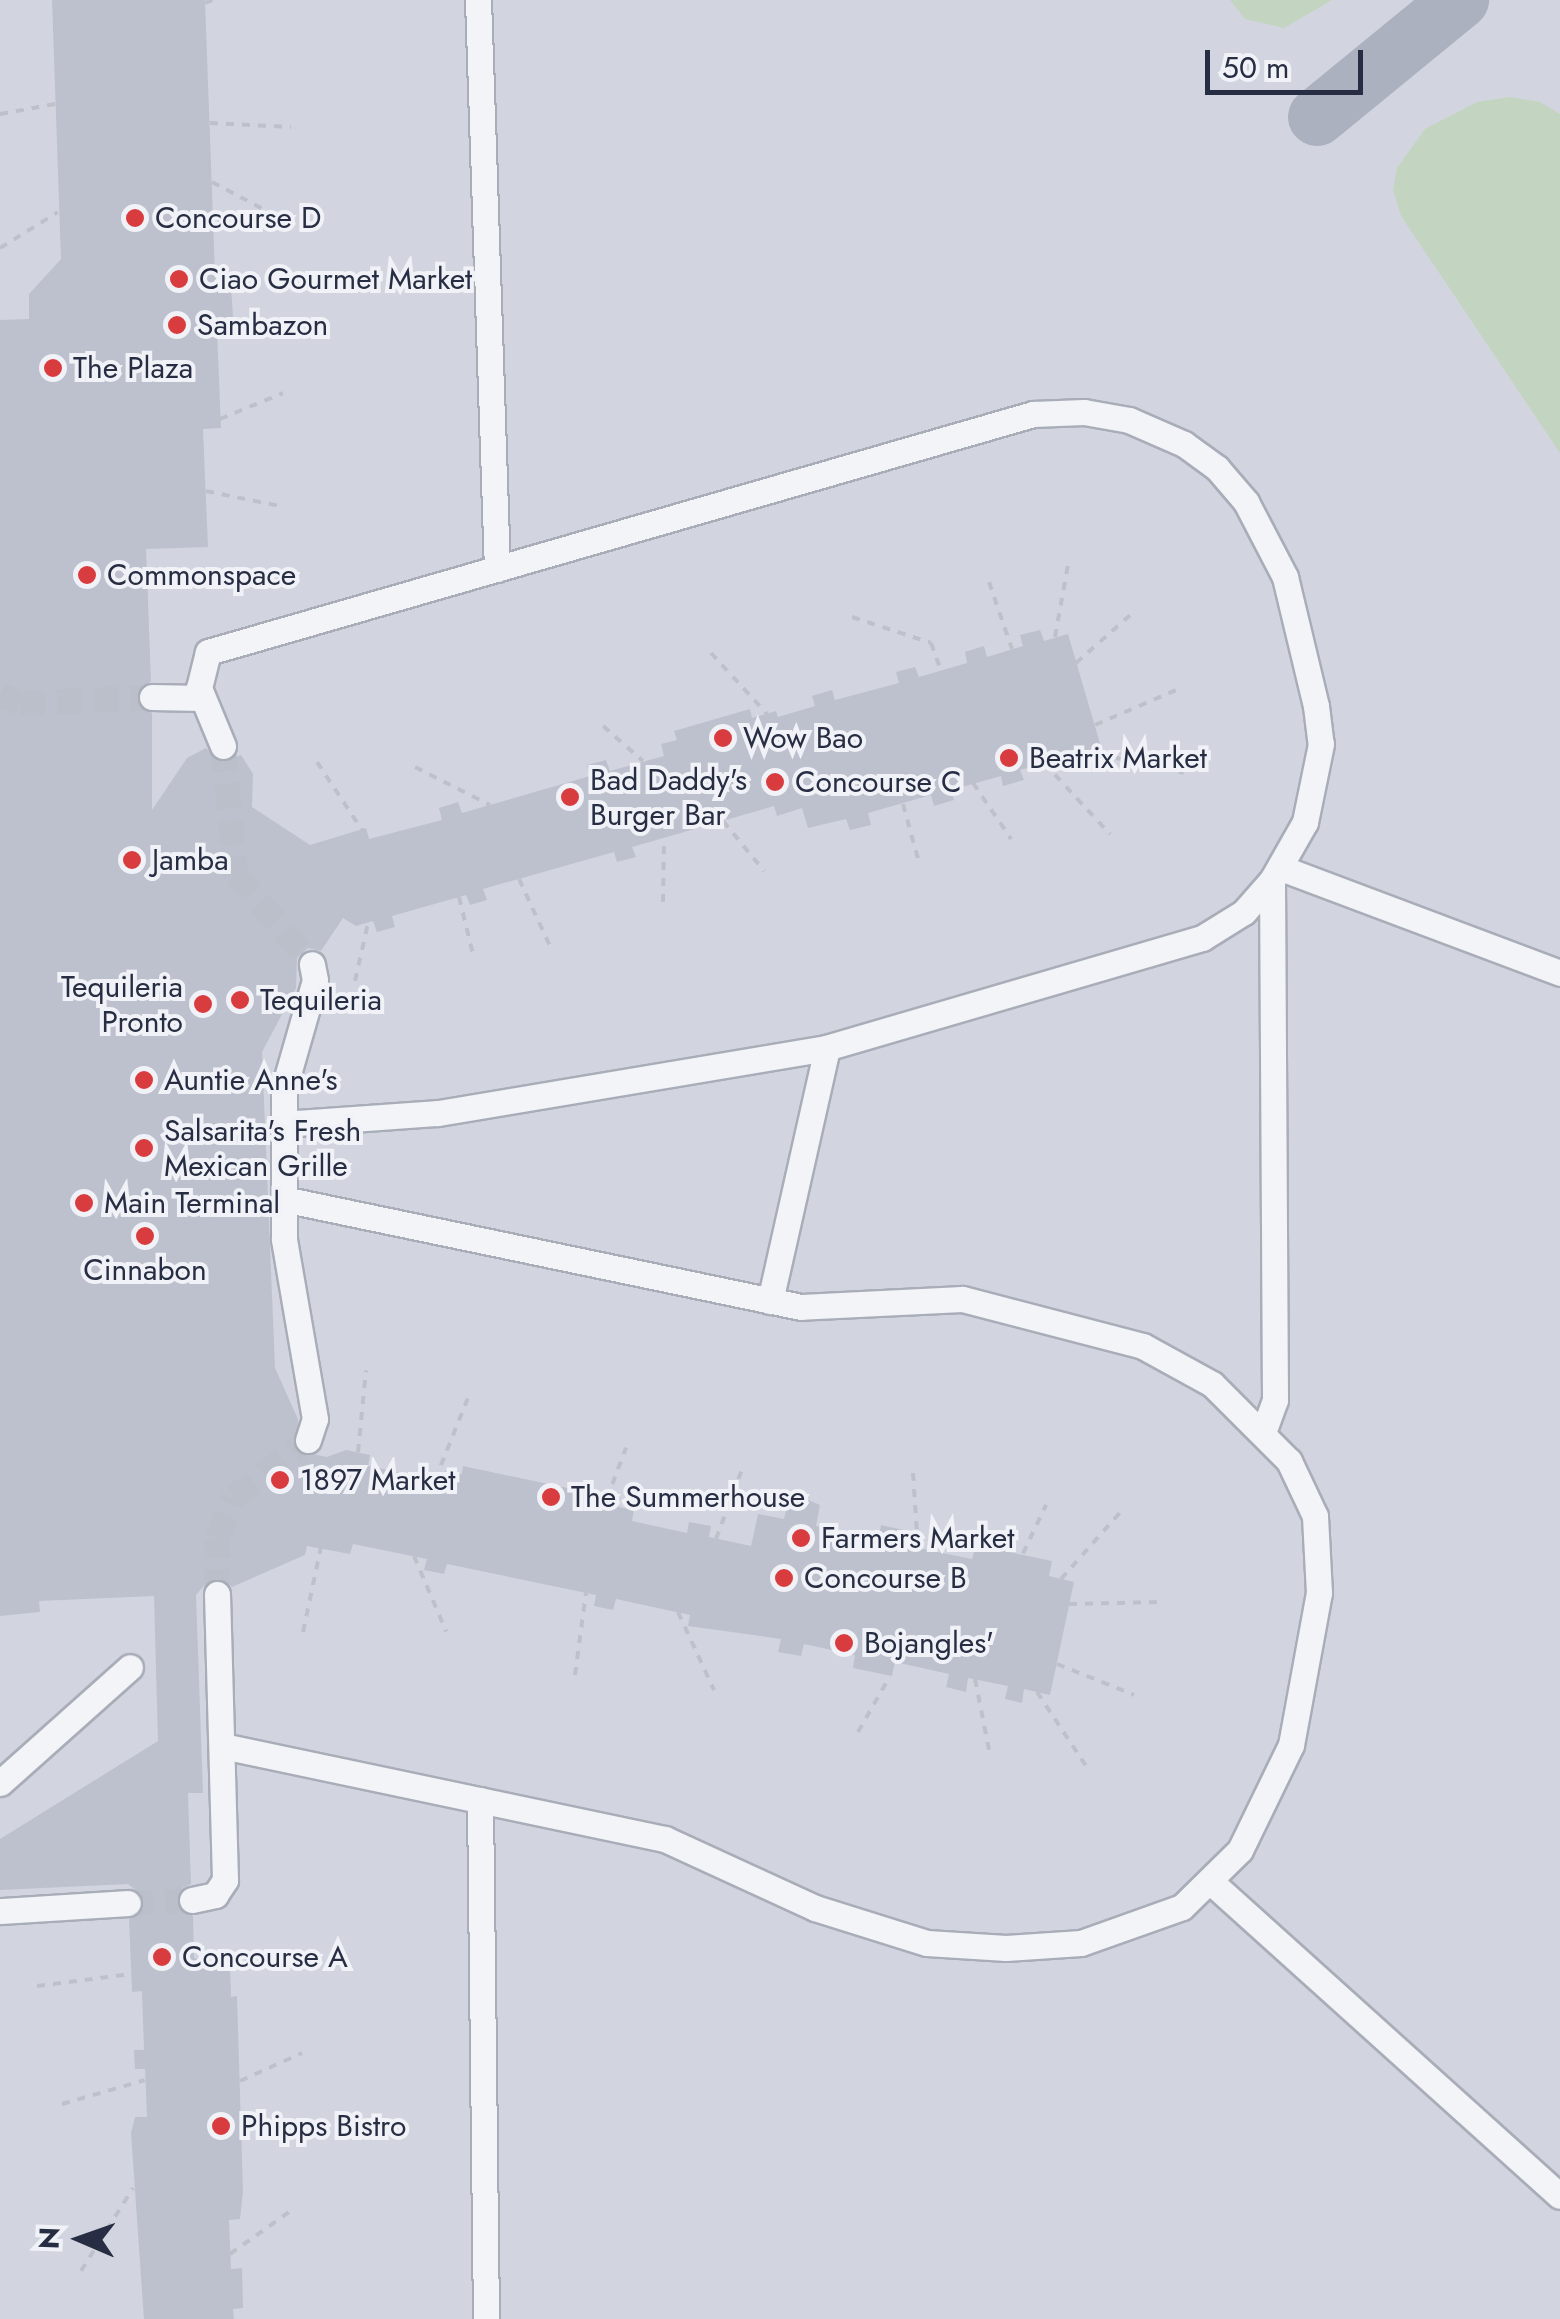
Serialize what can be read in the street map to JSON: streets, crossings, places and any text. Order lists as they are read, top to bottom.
{
  "places": [
    "Concourse D",
    "Ciao Gourmet Market",
    "Sambazon",
    "The Plaza",
    "Commonspace",
    "Wow Bao",
    "Beatrix Market",
    "Concourse C",
    "Bad Daddy's Burger Bar",
    "Jamba",
    "Tequileria",
    "Tequileria Pronto",
    "Auntie Anne's",
    "Salsarita's Fresh Mexican Grille",
    "Main Terminal",
    "Cinnabon",
    "1897 Market",
    "The Summerhouse",
    "Farmers Market",
    "Concourse B",
    "Bojangles'",
    "Concourse A",
    "Phipps Bistro"
  ],
  "scale_bar": "50 m",
  "north": "left"
}
